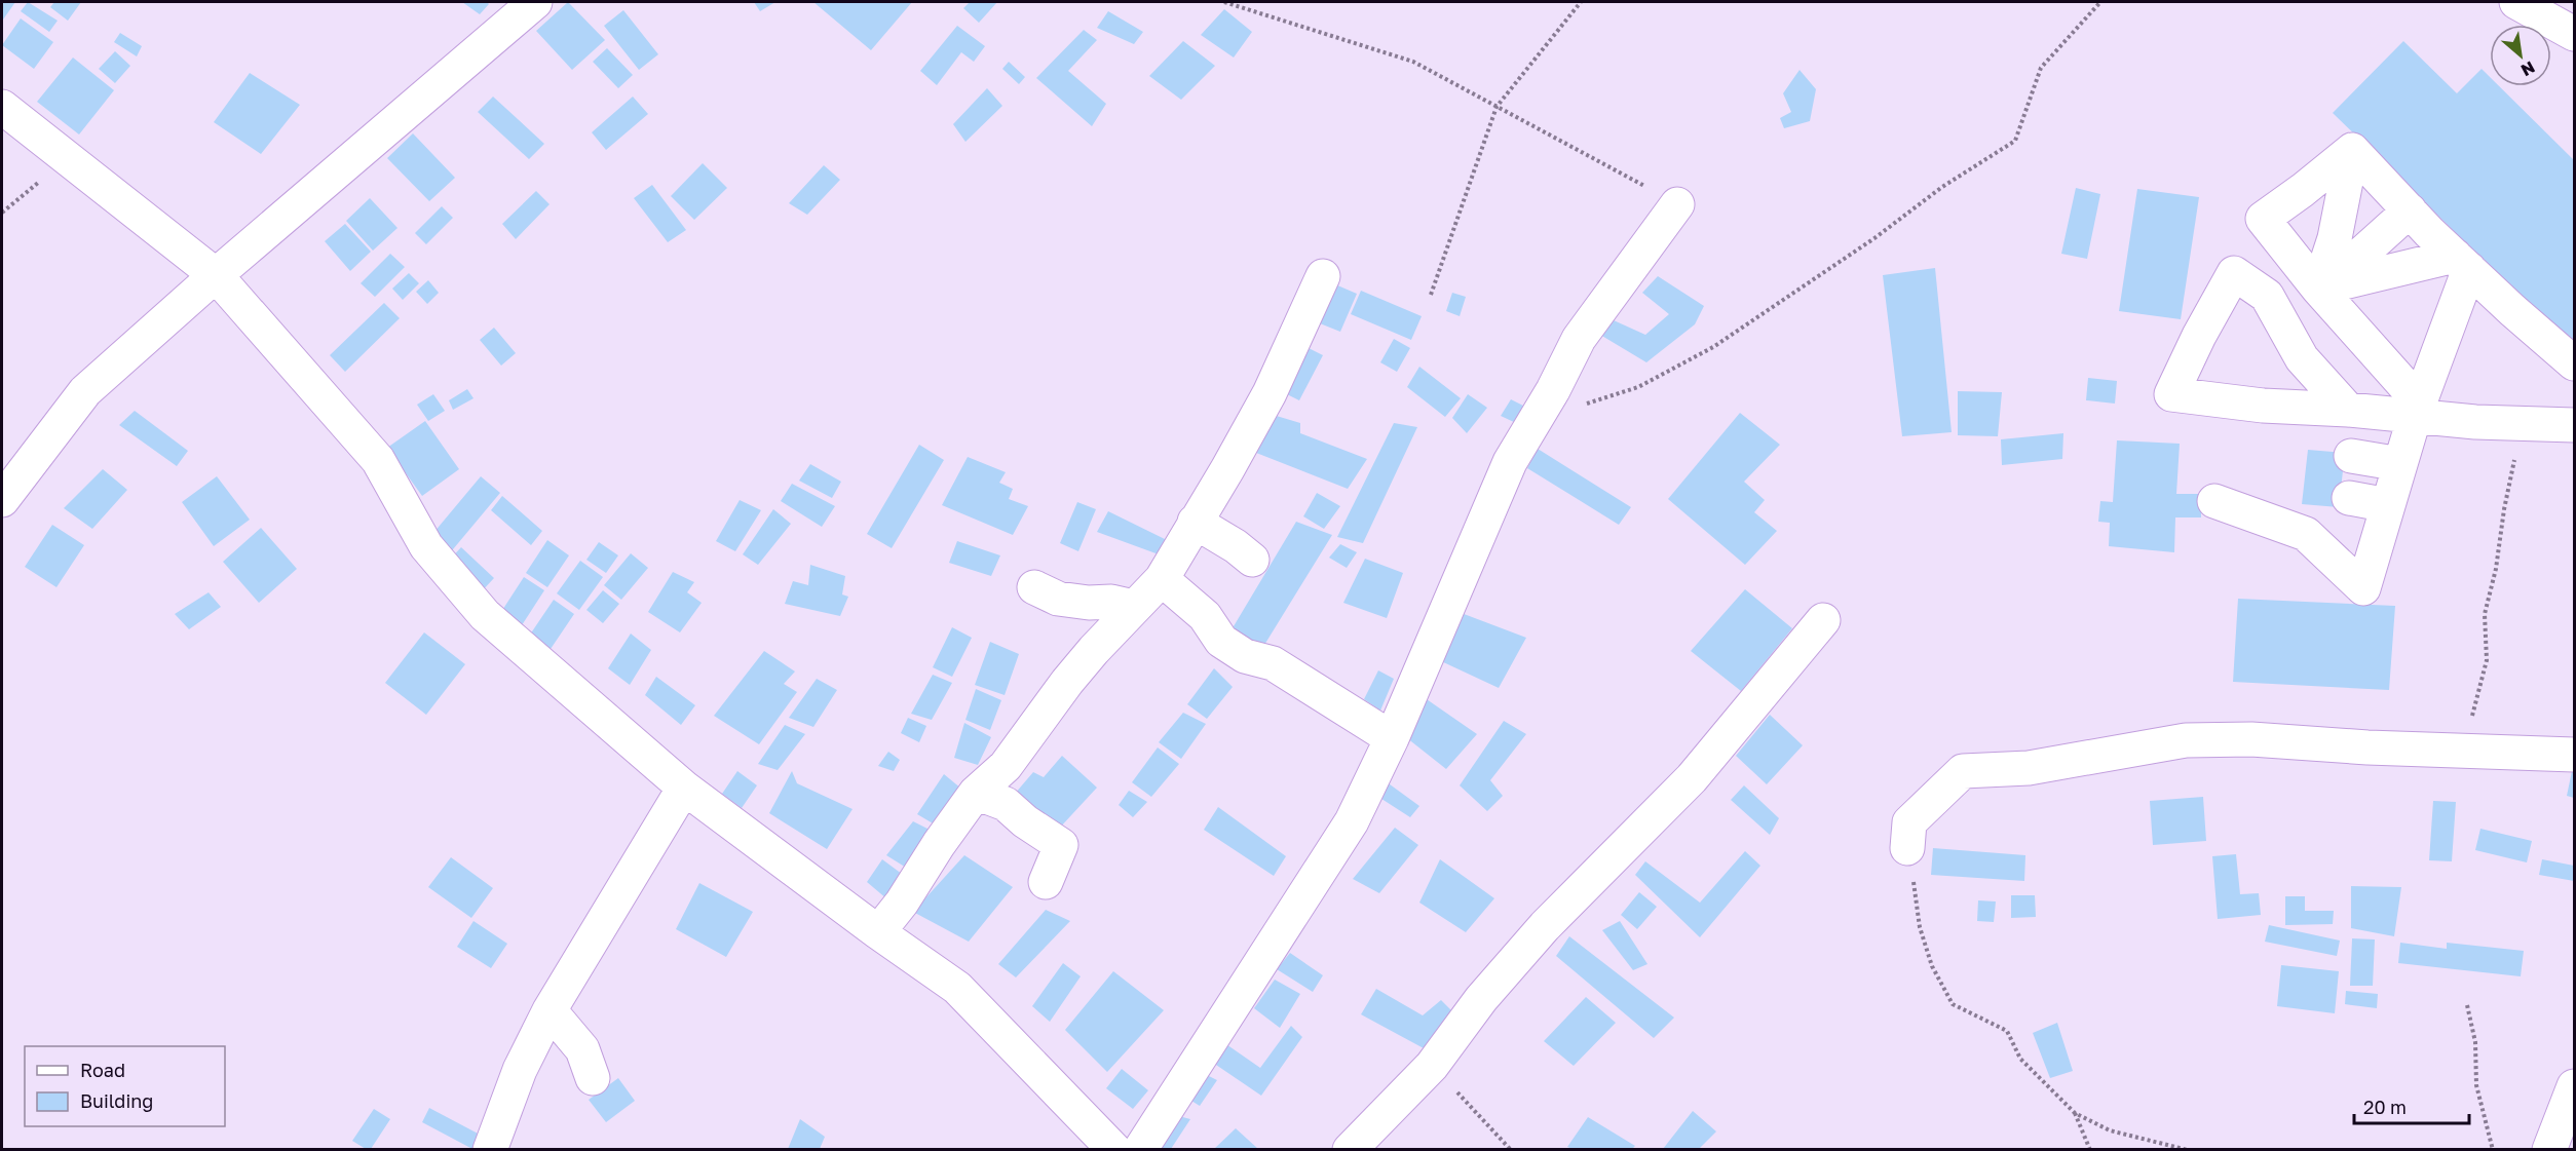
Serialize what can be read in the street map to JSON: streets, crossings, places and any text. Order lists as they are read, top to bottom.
{
  "legend": ["Road", "Building"],
  "scale_bar": "20 m",
  "north": "bottom right"
}
